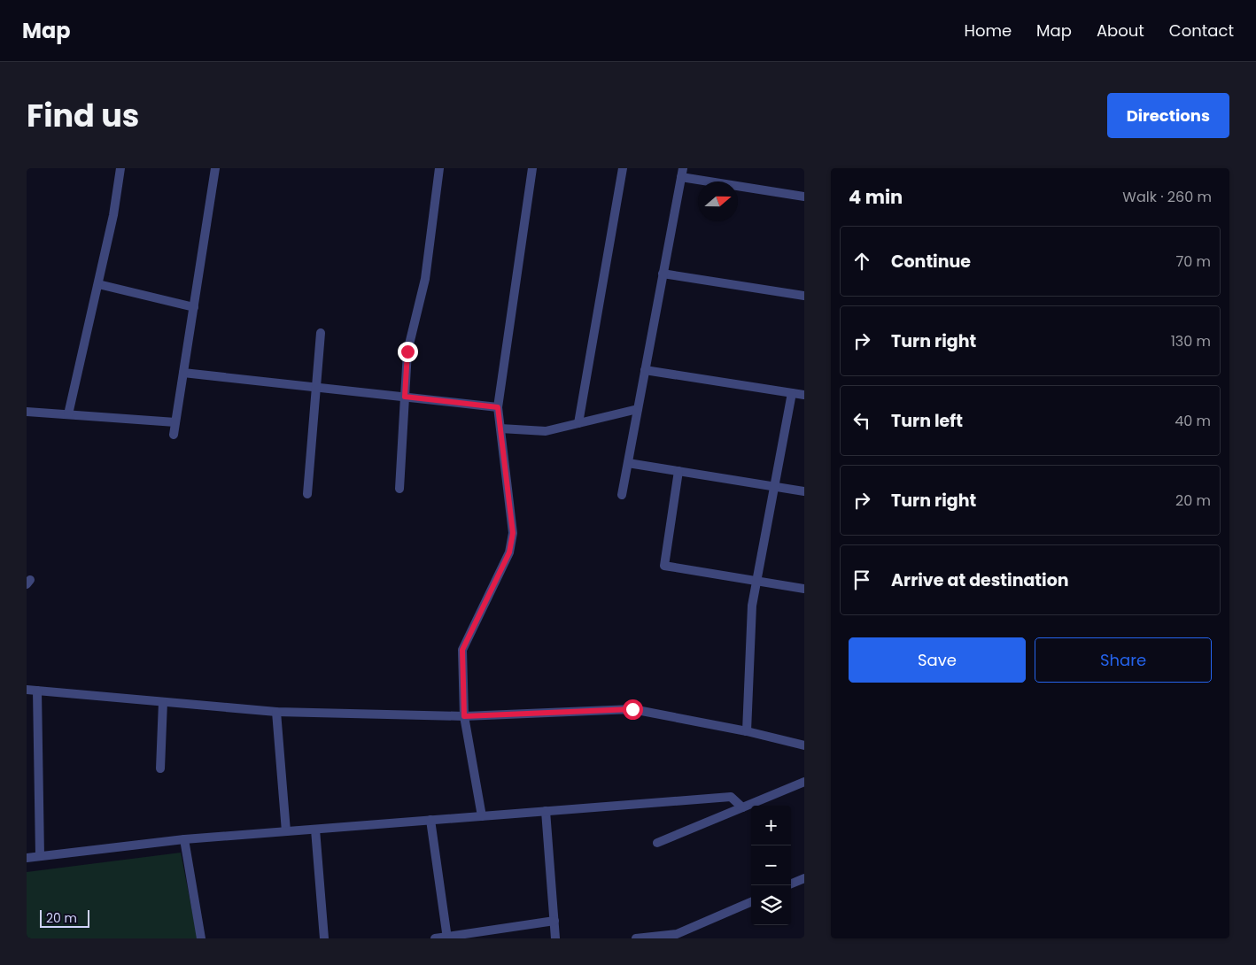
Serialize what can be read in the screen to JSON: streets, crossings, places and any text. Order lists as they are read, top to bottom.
{
  "scale_bar": "20 m",
  "north": "right",
  "page": {
    "header": "Map",
    "nav": [
      "Home",
      "Map",
      "About",
      "Contact"
    ],
    "title": "Find us",
    "buttons": [
      "Directions",
      ["Save", "Share"]
    ],
    "heading": ["4 min", "Walk · 260 m"],
    "list": [
      ["Continue", "70 m"],
      ["Turn right", "130 m"],
      ["Turn left", "40 m"],
      ["Turn right", "20 m"],
      "Arrive at destination"
    ],
    "map_buttons": ["+", "−"],
    "scale": "20 m"
  }
}
